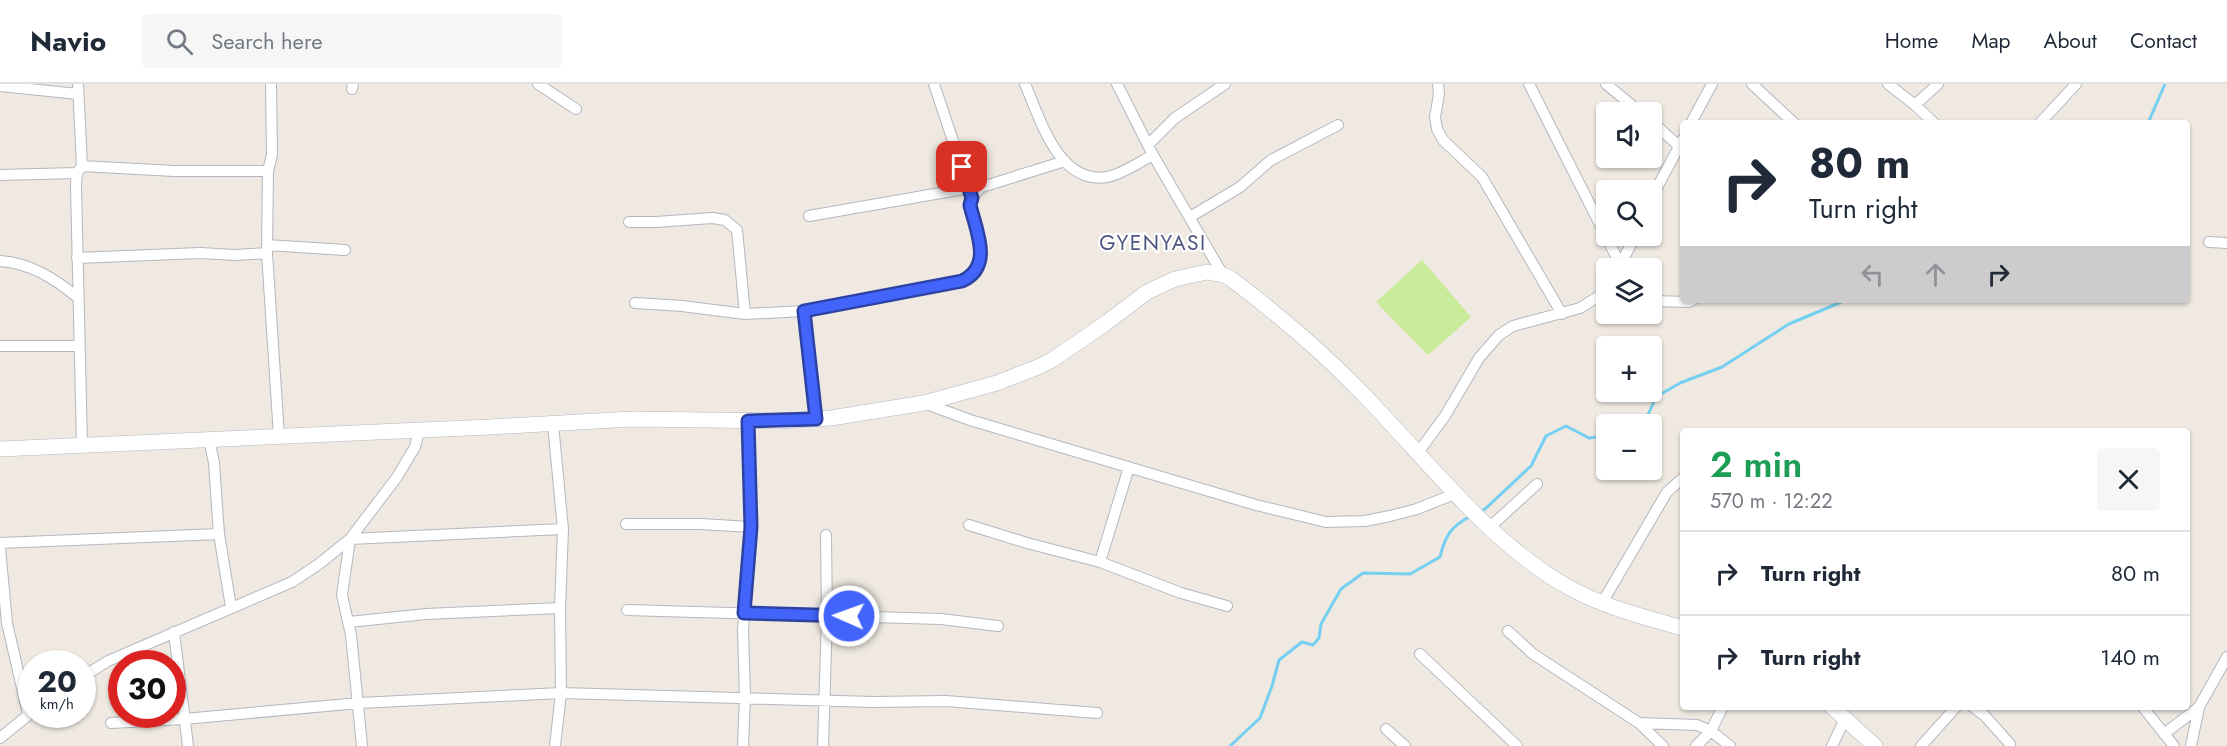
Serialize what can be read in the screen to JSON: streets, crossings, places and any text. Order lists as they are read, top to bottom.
{
  "districts": ["GYENYASI"],
  "page": {
    "header": "Navio",
    "search": "Search here",
    "nav": [
      "Home",
      "Map",
      "About",
      "Contact"
    ],
    "map_buttons": ["+", "−"],
    "turn": ["80 m", "Turn right"],
    "heading": ["2 min", "570 m · 12:22"],
    "list": [
      {
        "name": "Turn right",
        "value": "80 m"
      },
      {
        "name": "Turn right",
        "value": "140 m"
      }
    ],
    "speed": "20 km/h",
    "limit": "30"
  }
}
